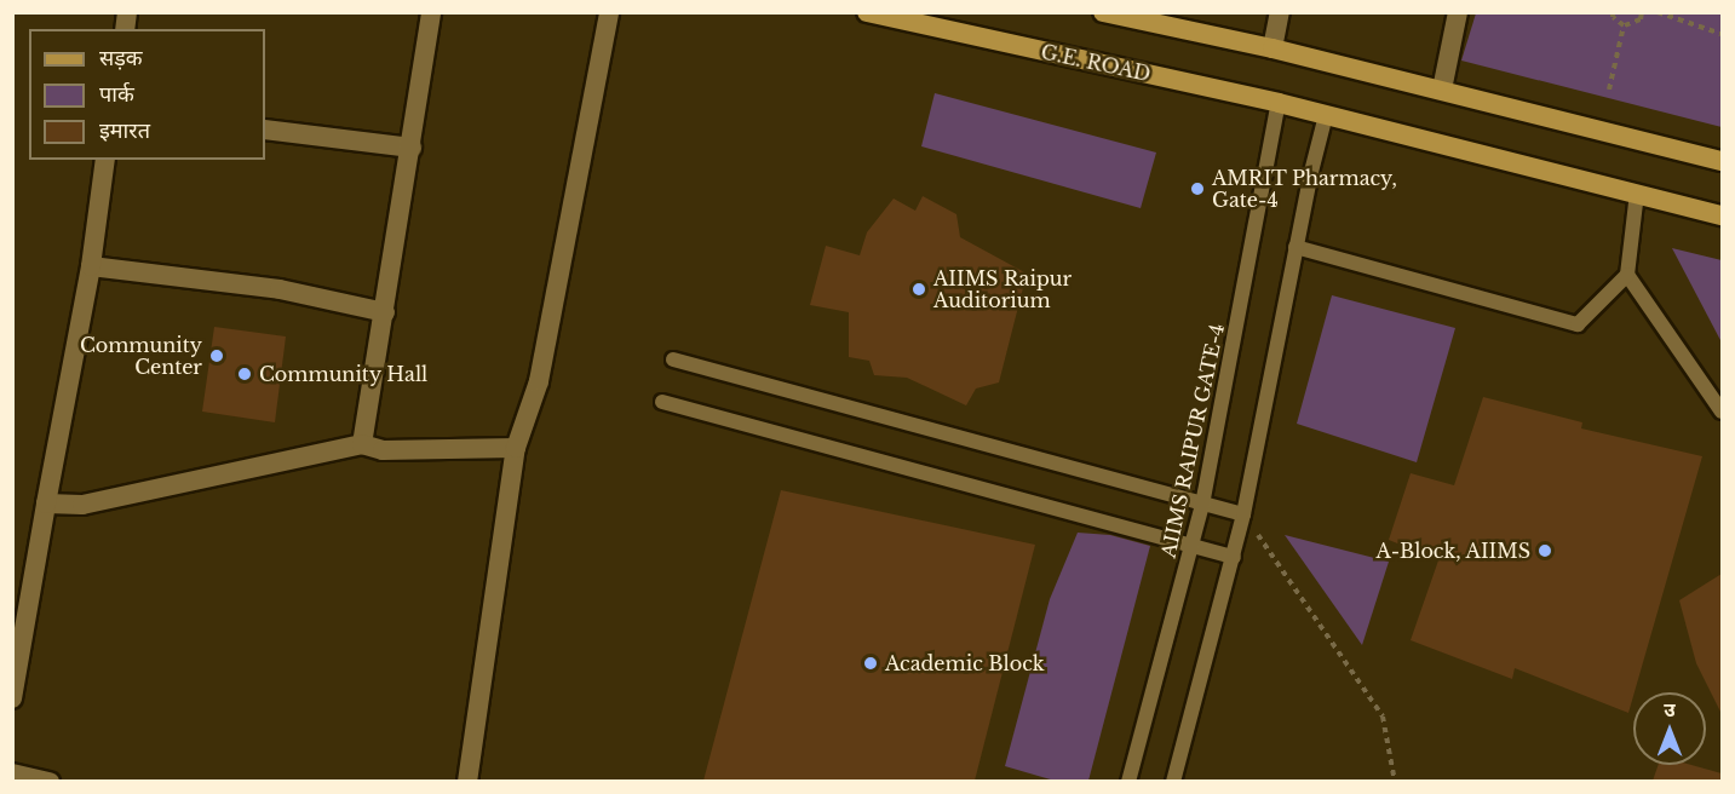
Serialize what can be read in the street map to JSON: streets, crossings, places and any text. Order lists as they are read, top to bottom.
{
  "streets": {
    "main road": ["G.E. ROAD"],
    "lane": ["AIIMS RAIPUR GATE-4"]
  },
  "crossings": [
    ["G.E. ROAD", "AIIMS RAIPUR GATE-4"]
  ],
  "places": [
    "AMRIT Pharmacy, Gate-4",
    "AIIMS Raipur Auditorium",
    "Community Center",
    "Community Hall",
    "A-Block, AIIMS",
    "Academic Block"
  ],
  "legend": ["सड़क", "पार्क", "इमारत"],
  "north": "top"
}
